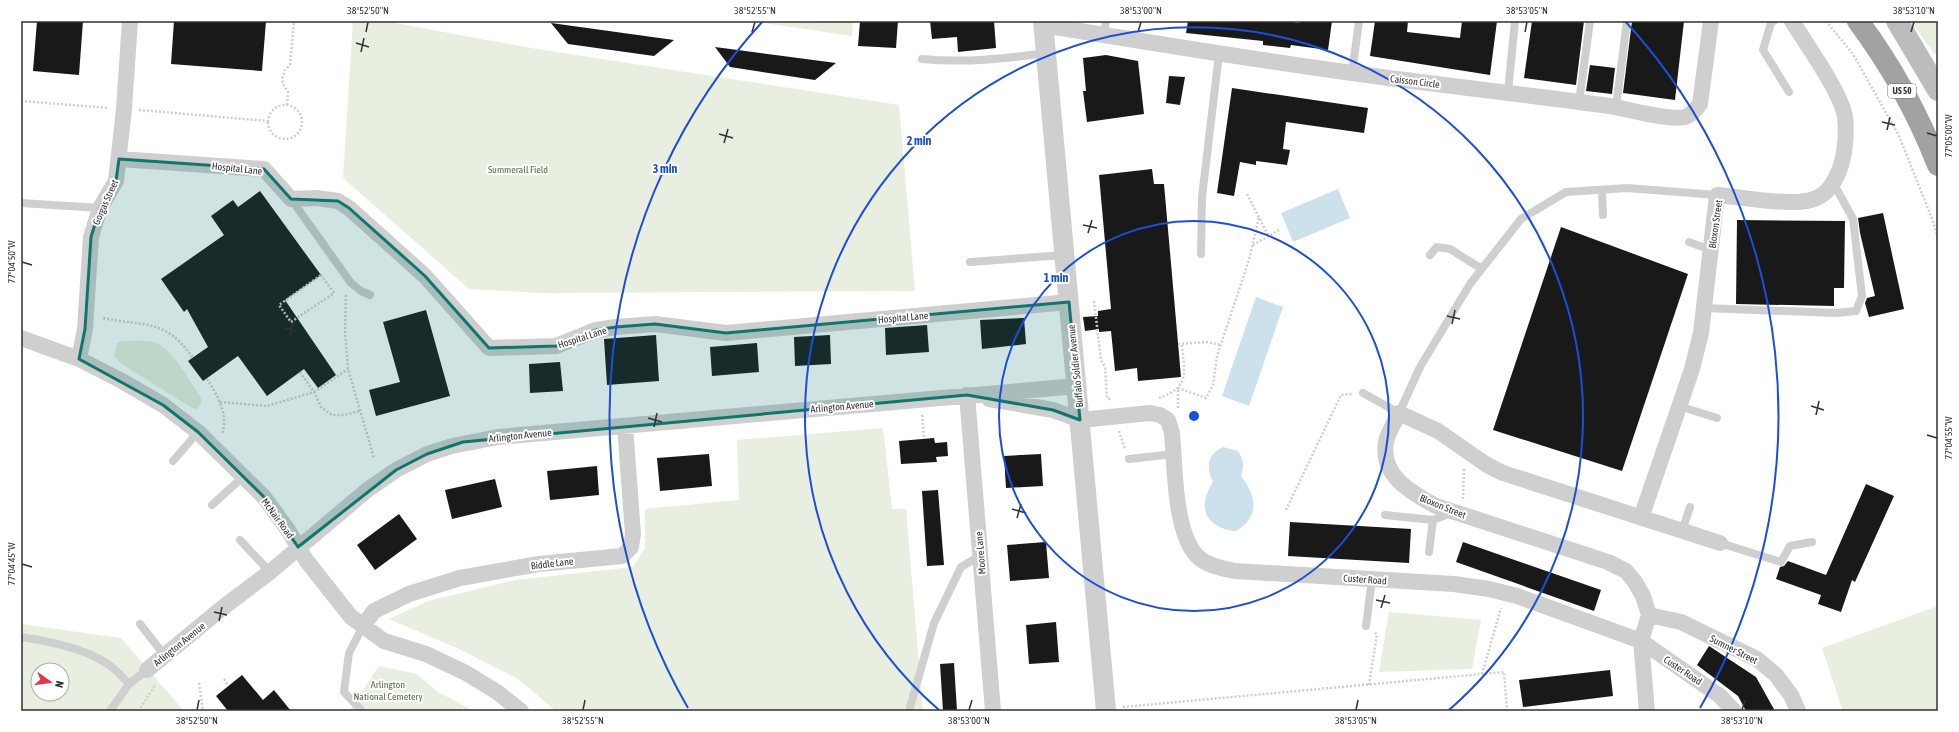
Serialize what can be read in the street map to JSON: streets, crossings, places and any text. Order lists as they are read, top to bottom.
{
  "streets": {
    "highway": ["US 50"],
    "street": [
      "Caisson Circle",
      "Hospital Lane",
      "Gorgas Street",
      "Bloxon Street",
      "Buffalo Soldier Avenue",
      "Arlington Avenue",
      "McNair Road",
      "Moore Lane",
      "Biddle Lane",
      "Custer Road",
      "Sumner Street"
    ]
  },
  "crossings": [
    ["Caisson Circle", "Buffalo Soldier Avenue"],
    ["Hospital Lane", "Gorgas Street"],
    ["Hospital Lane", "Buffalo Soldier Avenue"],
    ["Gorgas Street", "McNair Road"],
    ["Bloxon Street", "Sumner Street"],
    ["Buffalo Soldier Avenue", "Arlington Avenue"],
    ["Buffalo Soldier Avenue", "Custer Road"],
    ["Arlington Avenue", "McNair Road"],
    ["Arlington Avenue", "Moore Lane"],
    ["Arlington Avenue", "Biddle Lane"],
    ["Arlington Avenue", "Custer Road"],
    ["McNair Road", "Biddle Lane"]
  ],
  "parks": ["Summerall Field", "Arlington National Cemetery"],
  "north": "right",
  "coordinates": [
    "38°52'50\"N",
    "38°52'55\"N",
    "38°53'00\"N",
    "38°53'05\"N",
    "38°53'10\"N",
    "77°05'00\"W",
    "77°04'50\"W",
    "77°04'55\"W",
    "77°04'45\"W"
  ],
  "rings": ["2 min", "3 min", "1 min"]
}
